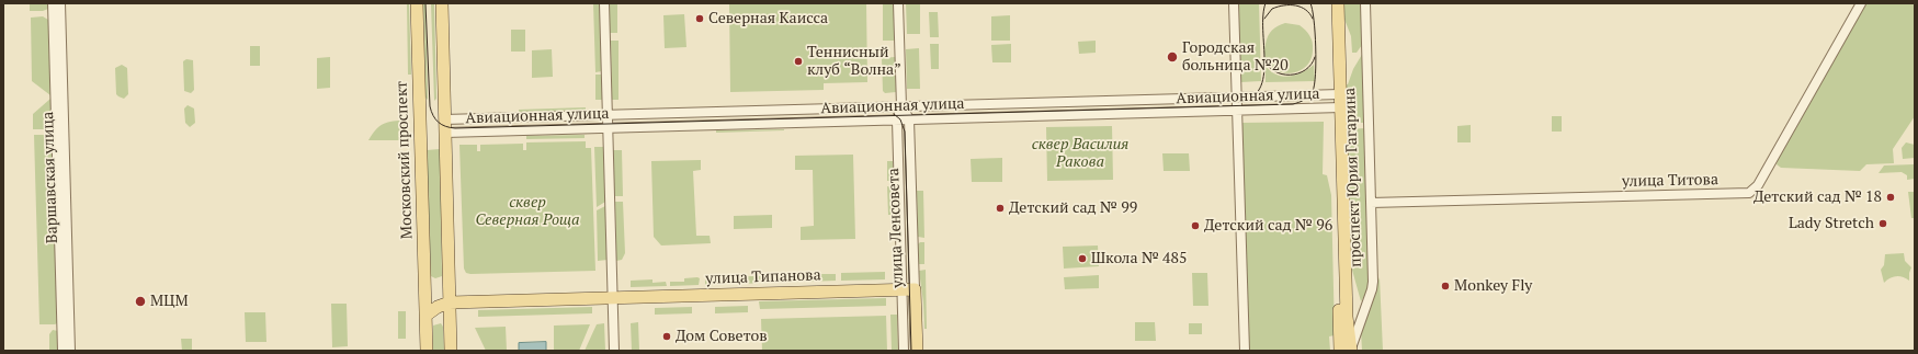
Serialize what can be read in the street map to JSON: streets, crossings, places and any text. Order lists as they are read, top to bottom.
{
  "streets": {
    "main road": [
      "Московский проспект",
      "проспект Юрия Гагарина",
      "улица Ленсовета",
      "улица Типанова"
    ],
    "street": ["Авиационная улица", "Варшавская улица", "улица Титова"]
  },
  "crossings": [
    ["Авиационная улица", "проспект Юрия Гагарина"],
    ["Авиационная улица", "улица Ленсовета"],
    ["проспект Юрия Гагарина", "улица Титова"],
    ["улица Ленсовета", "улица Типанова"]
  ],
  "parks": ["сквер Василия Ракова", "сквер Северная Роща"],
  "places": [
    "Северная Каисса",
    "Городская больница №20",
    "Теннисный клуб “Волна”",
    "Детский сад № 18",
    "Детский сад № 99",
    "Lady Stretch",
    "Детский сад № 96",
    "Школа № 485",
    "Monkey Fly",
    "МЦМ",
    "Дом Советов"
  ]
}
